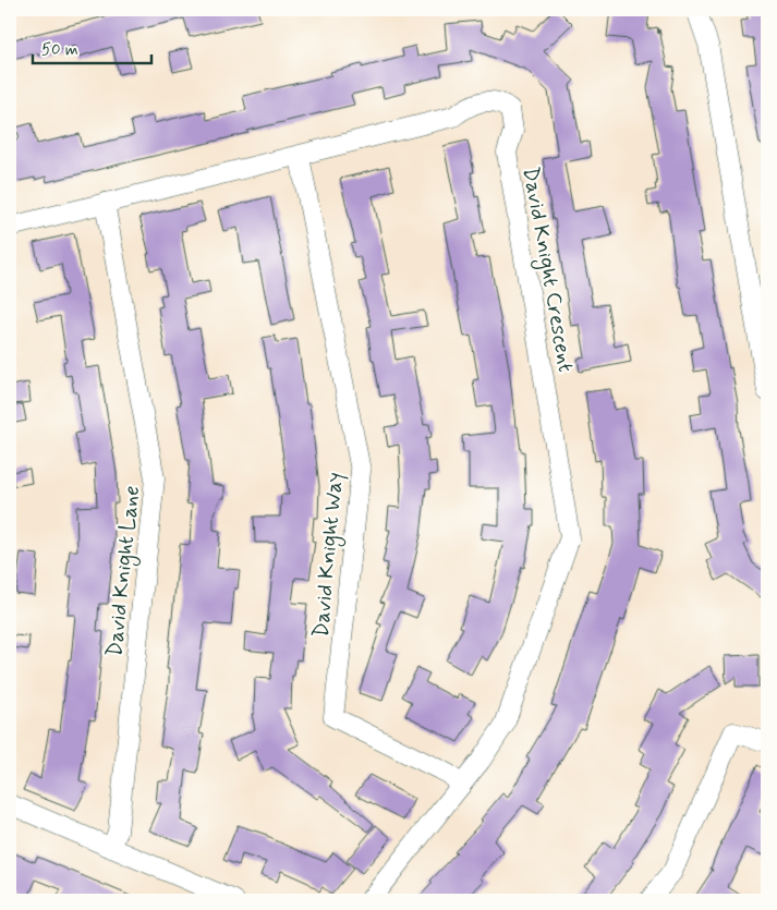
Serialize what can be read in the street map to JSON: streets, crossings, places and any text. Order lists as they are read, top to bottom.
{
  "streets": {
    "street": ["David Knight Crescent", "David Knight Way", "David Knight Lane"]
  },
  "crossings": [
    ["David Knight Crescent", "David Knight Way"],
    ["David Knight Crescent", "David Knight Lane"]
  ],
  "scale_bar": "50 m"
}
